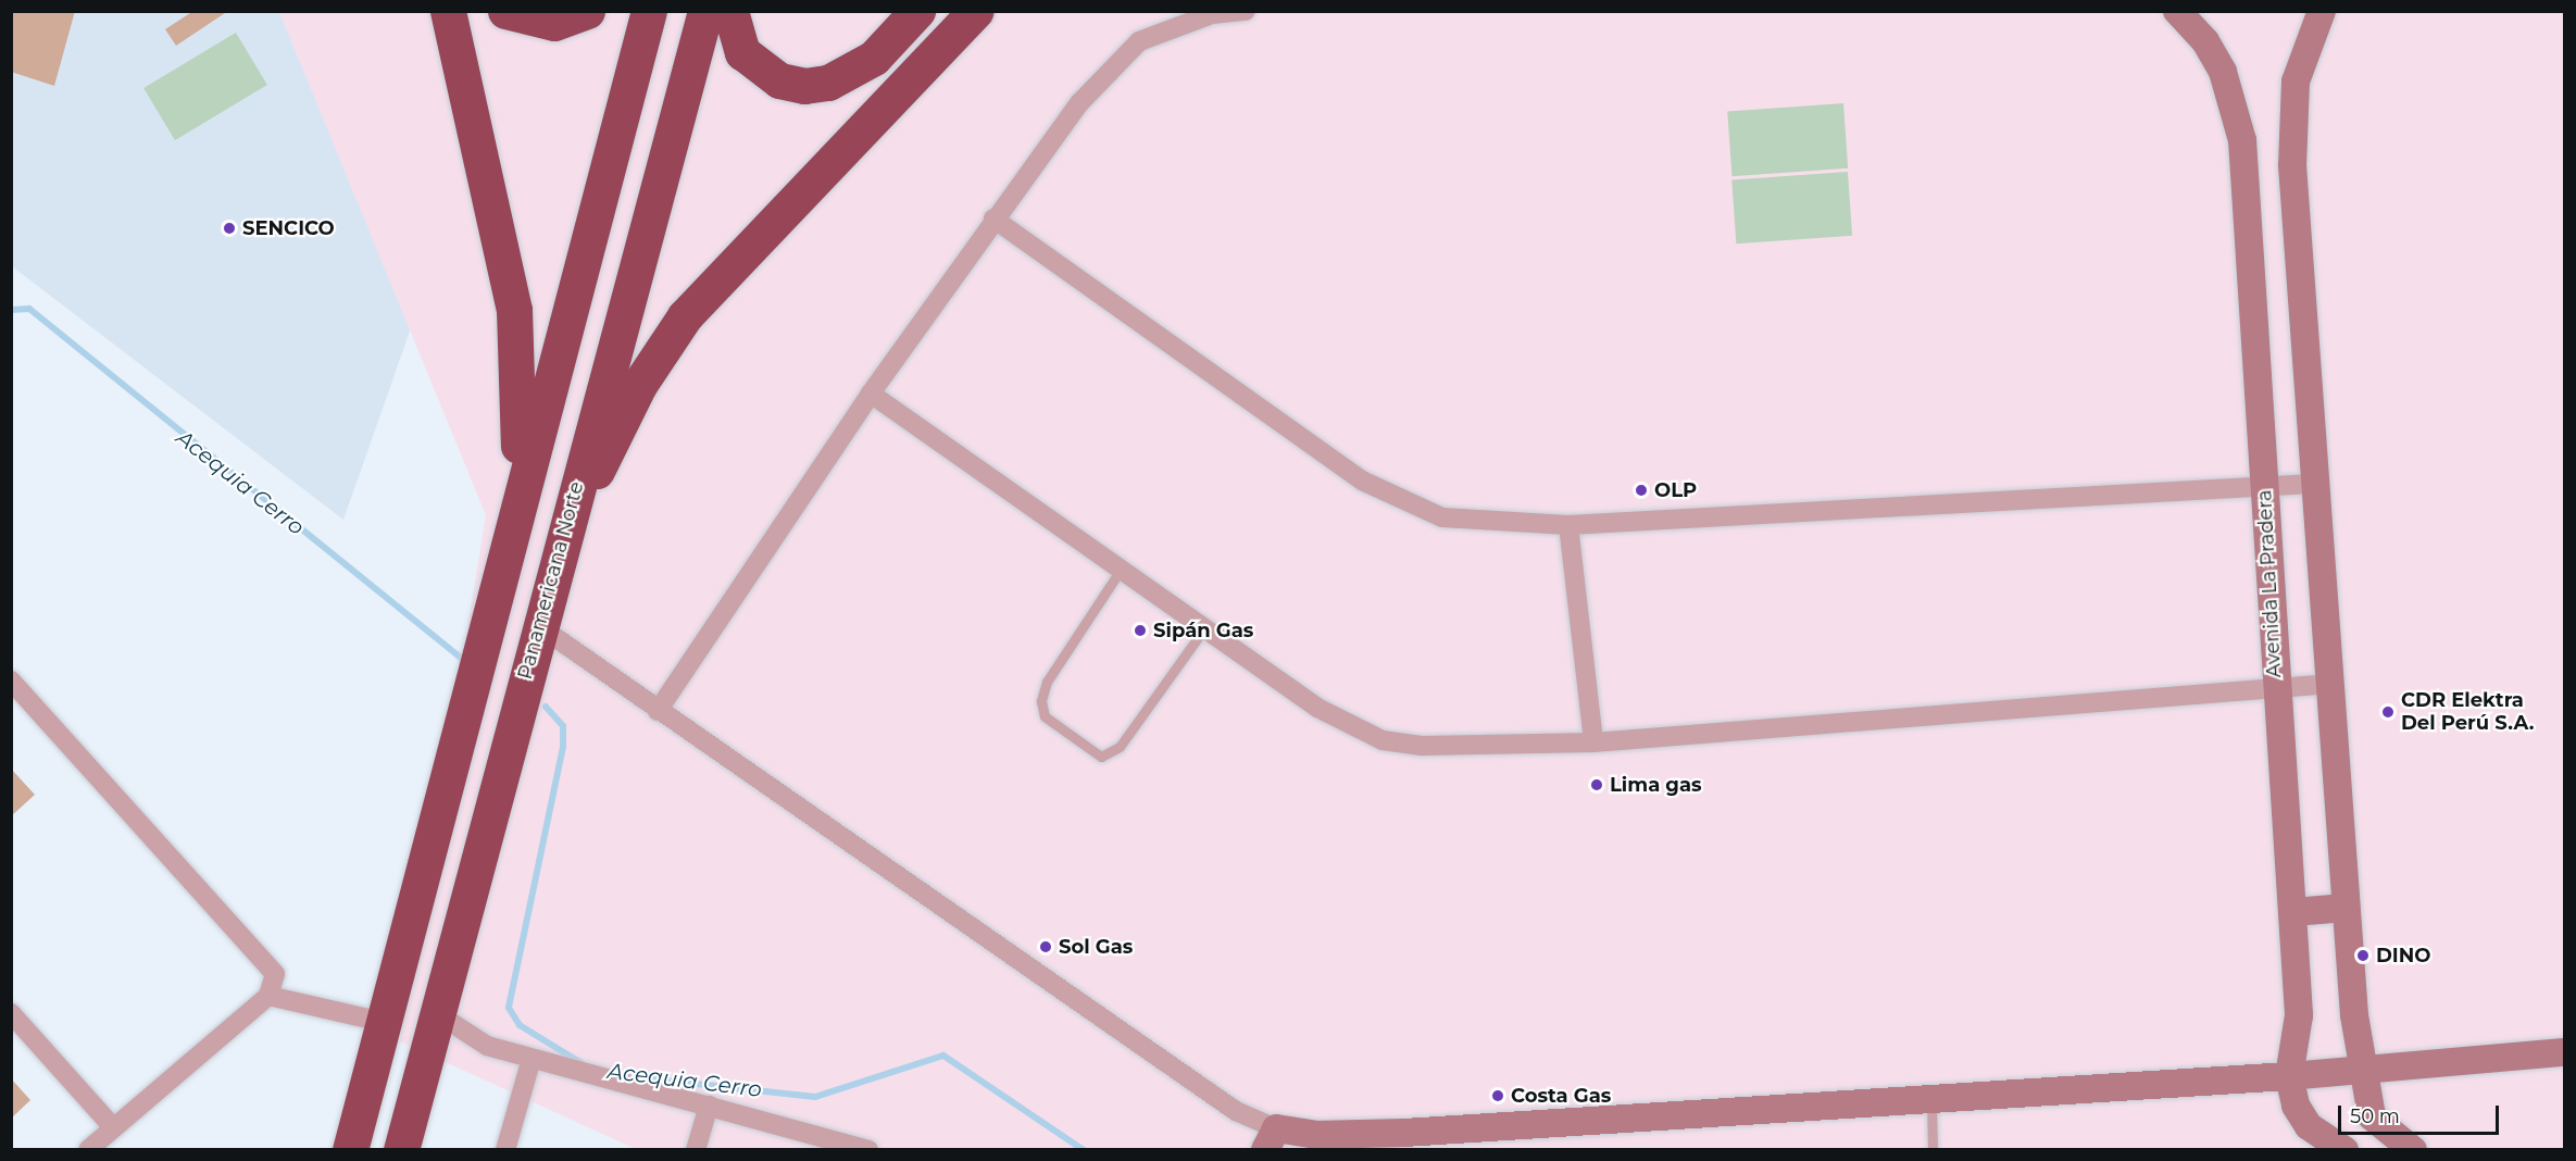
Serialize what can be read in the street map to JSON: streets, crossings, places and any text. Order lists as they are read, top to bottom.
{
  "streets": {
    "highway": ["Panamericana Norte"],
    "street": ["Avenida La Pradera"]
  },
  "water": ["Acequia Cerro"],
  "places": [
    "SENCICO",
    "OLP",
    "Sipán Gas",
    "CDR Elektra Del Perú S.A.",
    "Lima gas",
    "Sol Gas",
    "DINO",
    "Costa Gas"
  ],
  "scale_bar": "50 m"
}
